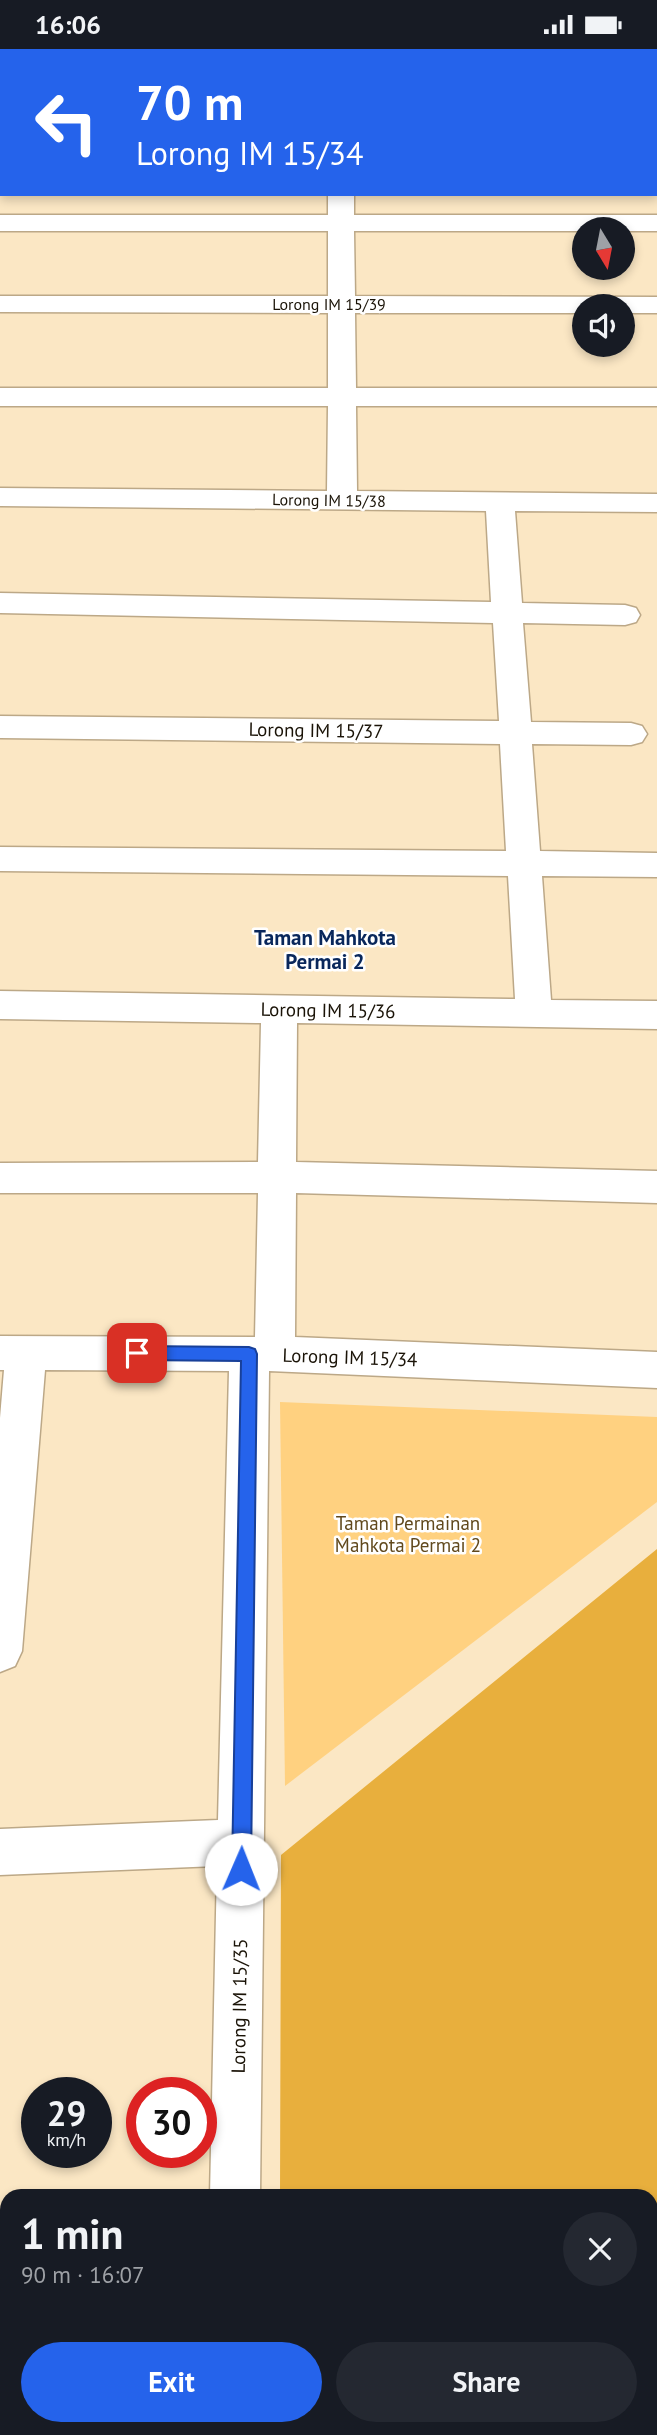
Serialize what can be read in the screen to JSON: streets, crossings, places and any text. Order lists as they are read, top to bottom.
{
  "streets": {
    "street": [
      "Lorong IM 15/39",
      "Lorong IM 15/38",
      "Lorong IM 15/37",
      "Lorong IM 15/36",
      "Lorong IM 15/34",
      "Lorong IM 15/35"
    ]
  },
  "crossings": [
    ["Lorong IM 15/36", "Lorong IM 15/35"],
    ["Lorong IM 15/34", "Lorong IM 15/35"]
  ],
  "districts": ["Taman Mahkota Permai 2"],
  "parks": ["Taman Permainan Mahkota Permai 2"],
  "north": "bottom",
  "page": {
    "status": "16:06",
    "turn": ["70 m", "Lorong IM 15/34"],
    "speed": "29 km/h",
    "limit": "30",
    "heading": ["1 min", "90 m · 16:07"],
    "buttons": ["Exit", "Share"]
  }
}
